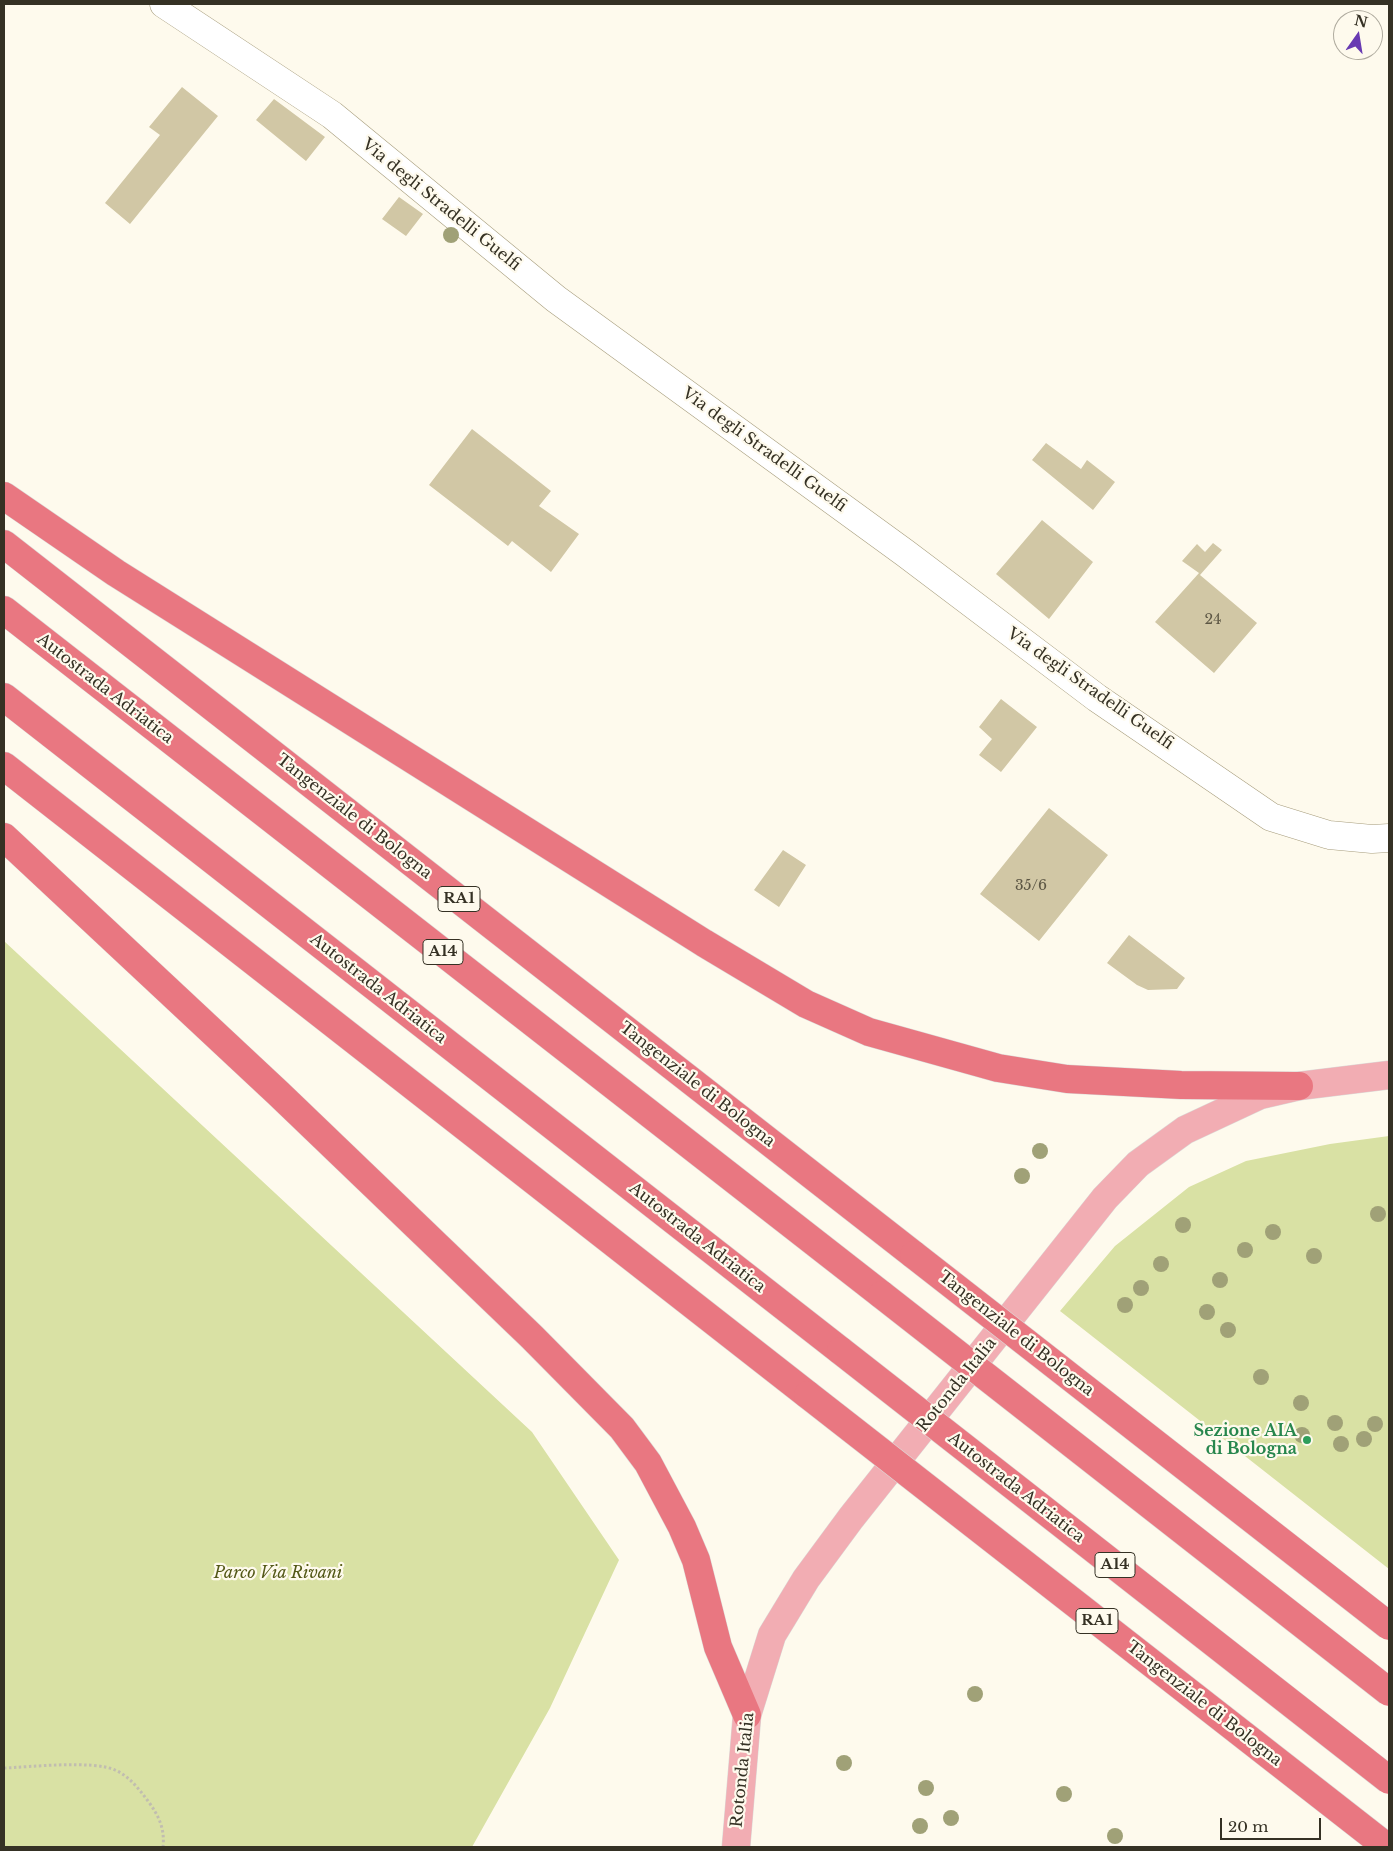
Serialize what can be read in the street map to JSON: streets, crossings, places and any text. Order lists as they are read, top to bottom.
{
  "streets": {
    "highway": [
      "Autostrada Adriatica",
      "Tangenziale di Bologna",
      "RA1",
      "A14"
    ],
    "main road": ["Rotonda Italia"],
    "street": ["Via degli Stradelli Guelfi"]
  },
  "parks": ["Parco Via Rivani"],
  "places": ["Sezione AIA di Bologna"],
  "house_numbers": ["24", "35/6"],
  "scale_bar": "20 m",
  "north": "top"
}
